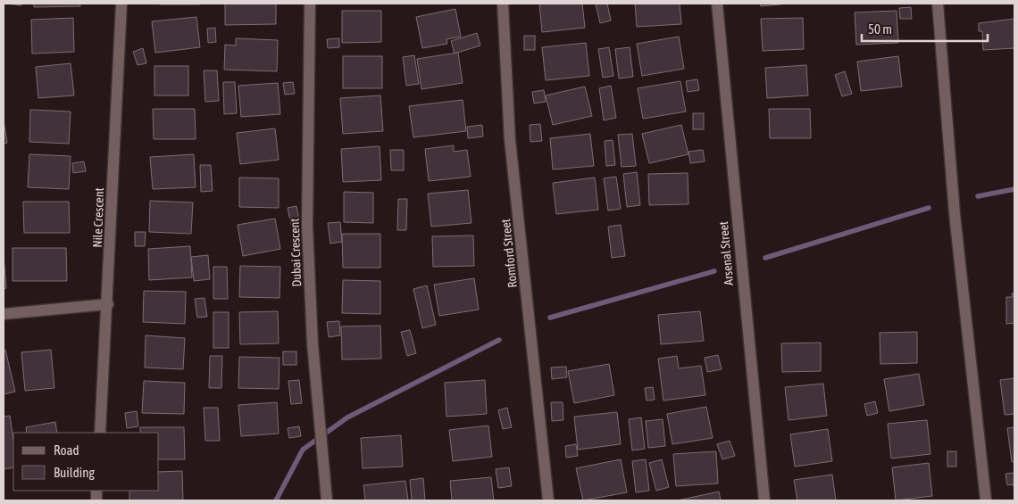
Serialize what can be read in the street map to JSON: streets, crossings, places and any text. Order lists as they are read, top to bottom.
{
  "streets": {
    "street": [
      "Nile Crescent",
      "Dubai Crescent",
      "Romford Street",
      "Arsenal Street"
    ]
  },
  "legend": ["Road", "Building"],
  "scale_bar": "50 m"
}
